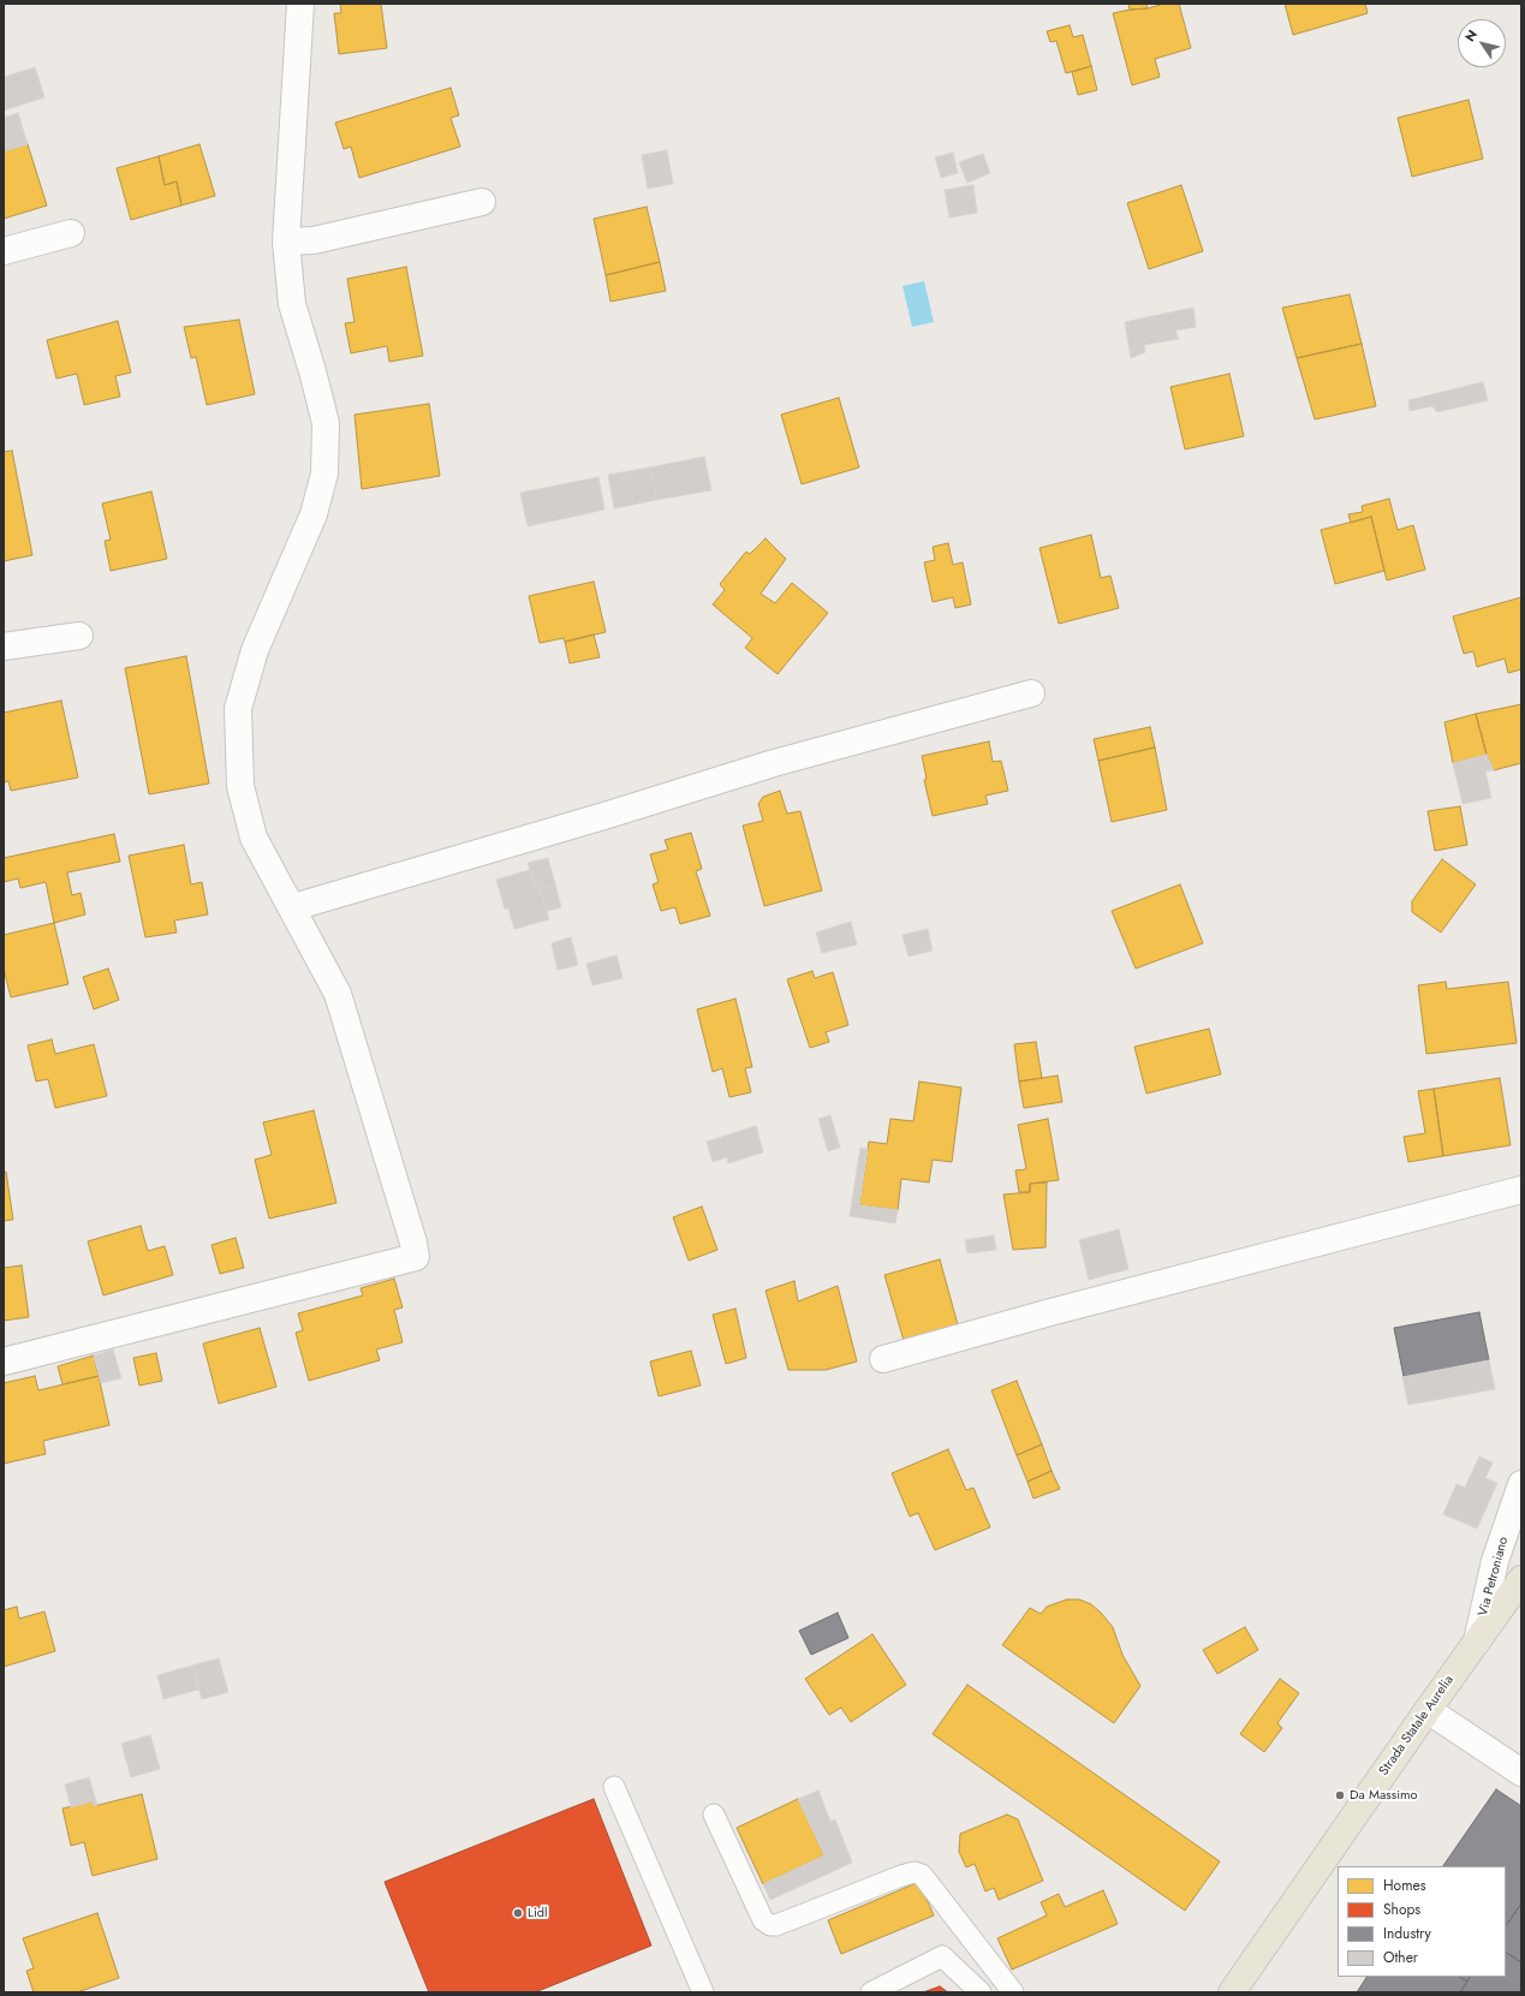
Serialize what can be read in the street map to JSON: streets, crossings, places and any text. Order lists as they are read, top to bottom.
{
  "streets": {
    "main road": ["Strada Statale Aurelia"],
    "street": ["Via Petroniano"]
  },
  "crossings": [
    ["Via Petroniano", "Strada Statale Aurelia"]
  ],
  "places": ["Da Massimo", "Lidl"],
  "legend": [
    "Homes",
    "Shops",
    "Industry",
    "Other"
  ],
  "north": "top left"
}
